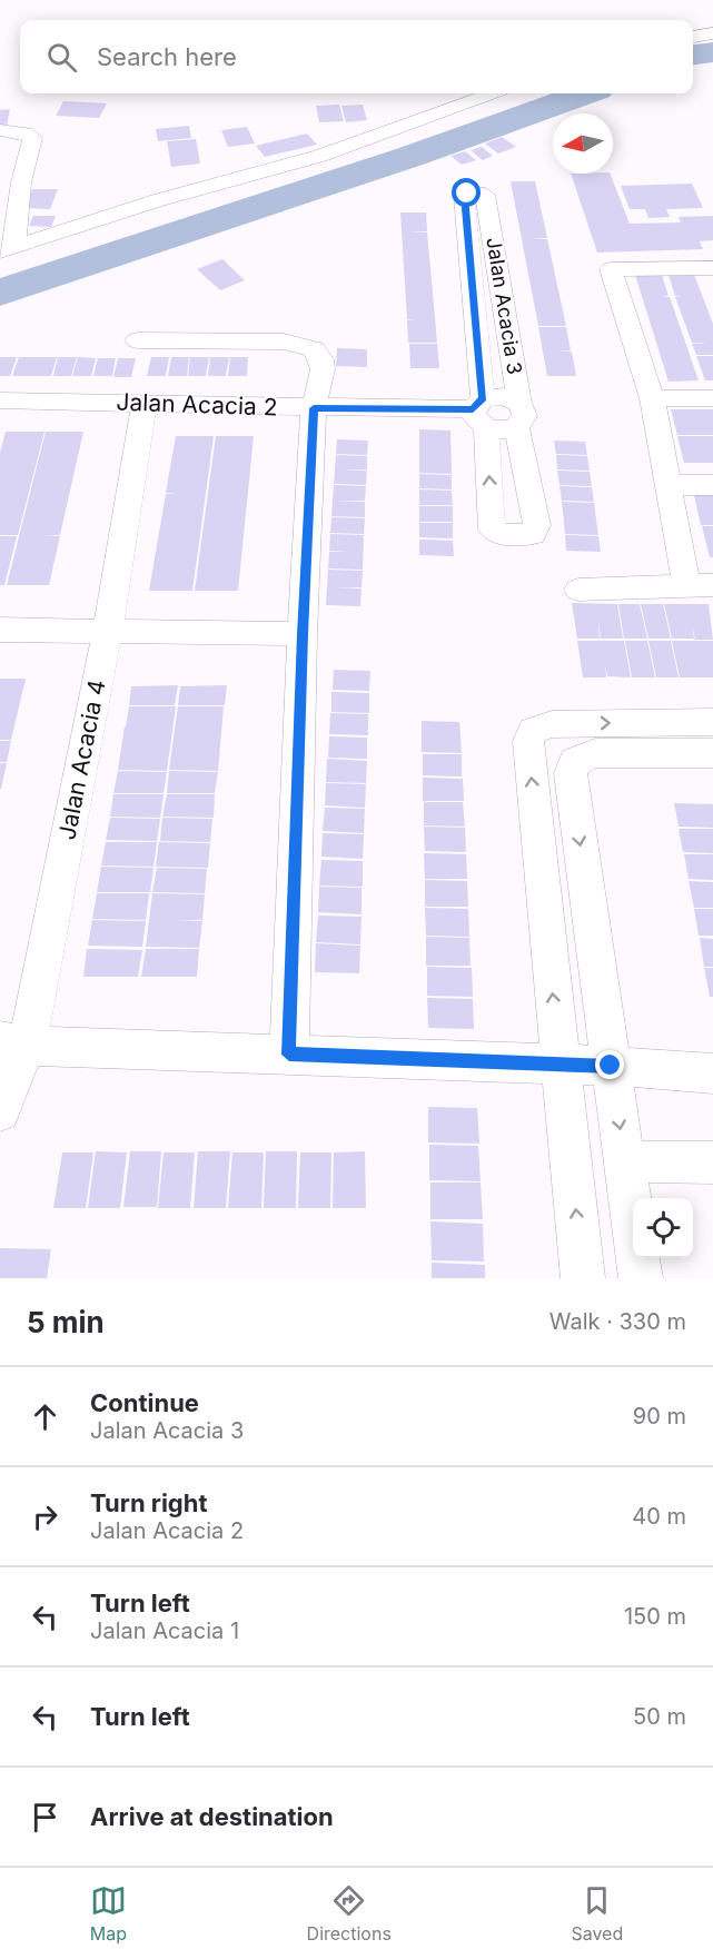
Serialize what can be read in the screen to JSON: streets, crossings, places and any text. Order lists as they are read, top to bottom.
{
  "streets": {
    "street": ["Jalan Acacia 3", "Jalan Acacia 2", "Jalan Acacia 4"]
  },
  "crossings": [
    ["Jalan Acacia 3", "Jalan Acacia 2"],
    ["Jalan Acacia 2", "Jalan Acacia 4"]
  ],
  "north": "left",
  "page": {
    "search": "Search here",
    "heading": ["5 min", "Walk · 330 m"],
    "list": [
      ["Continue", "Jalan Acacia 3", "90 m"],
      ["Turn right", "Jalan Acacia 2", "40 m"],
      ["Turn left", "Jalan Acacia 1", "150 m"],
      ["Turn left", "50 m"],
      "Arrive at destination"
    ],
    "nav": ["Map", "Directions", "Saved"]
  }
}
